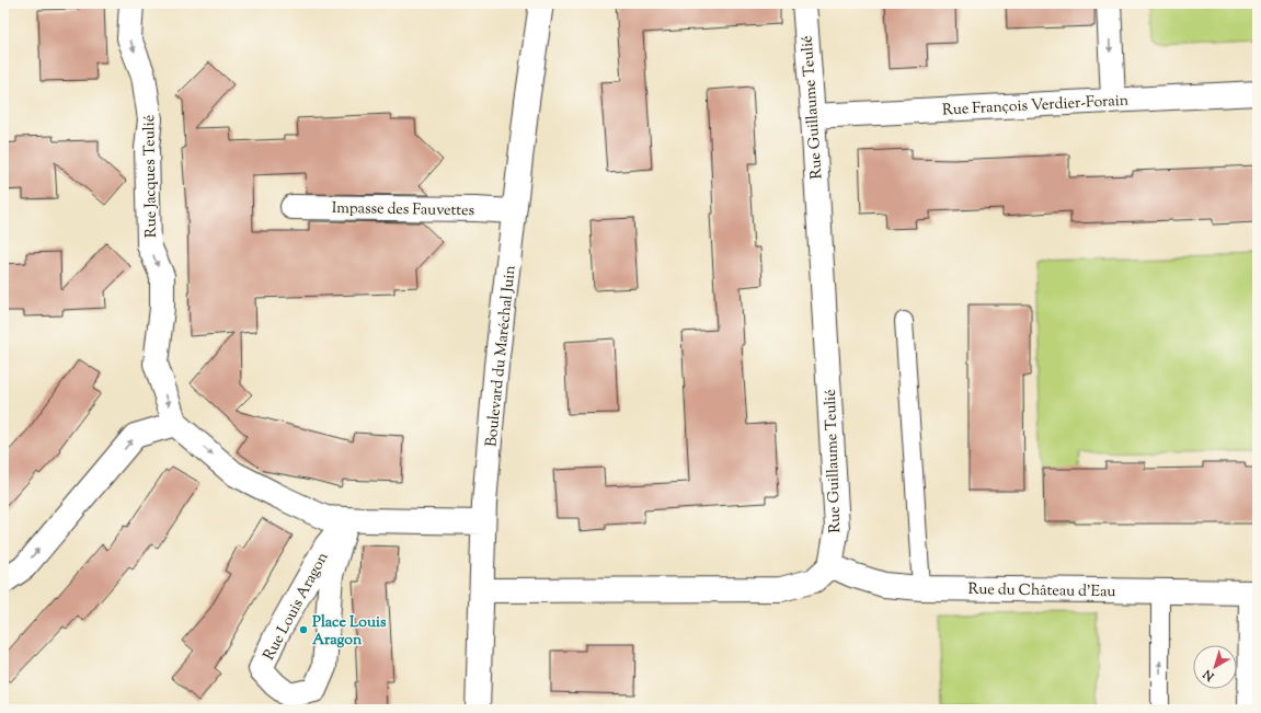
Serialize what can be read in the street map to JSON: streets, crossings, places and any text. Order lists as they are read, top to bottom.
{
  "streets": {
    "street": [
      "Rue François Verdier-Forain",
      "Rue Guillaume Teulié",
      "Rue Jacques Teulié",
      "Impasse des Fauvettes",
      "Boulevard du Maréchal Juin",
      "Rue du Château d'Eau",
      "Rue Louis Aragon"
    ]
  },
  "crossings": [
    ["Rue François Verdier-Forain", "Rue Guillaume Teulié"],
    ["Rue Guillaume Teulié", "Rue du Château d'Eau"],
    ["Impasse des Fauvettes", "Boulevard du Maréchal Juin"]
  ],
  "one_way": ["Rue Jacques Teulié"],
  "places": ["Place Louis Aragon"],
  "north": "bottom left"
}
